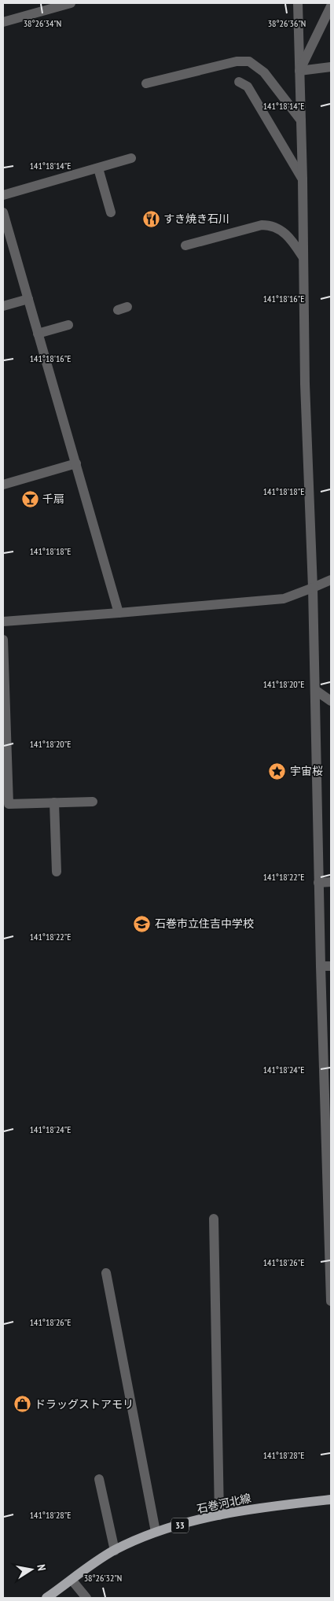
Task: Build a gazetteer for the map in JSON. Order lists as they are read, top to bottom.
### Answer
{
  "streets": {
    "main road": ["石巻河北線", "33"]
  },
  "places": {
    "restaurant": ["すき焼き石川"],
    "bar": ["千扇"],
    "place": ["宇宙桜"],
    "school or university": ["石巻市立住吉中学校"],
    "shop": ["ドラッグストアモリ"]
  },
  "north": "right",
  "coordinates": [
    "38°26'34\"N",
    "38°26'36\"N",
    "141°18'14\"E",
    "141°18'16\"E",
    "141°18'18\"E",
    "141°18'20\"E",
    "141°18'22\"E",
    "141°18'24\"E",
    "141°18'26\"E",
    "141°18'28\"E",
    "38°26'32\"N"
  ]
}
